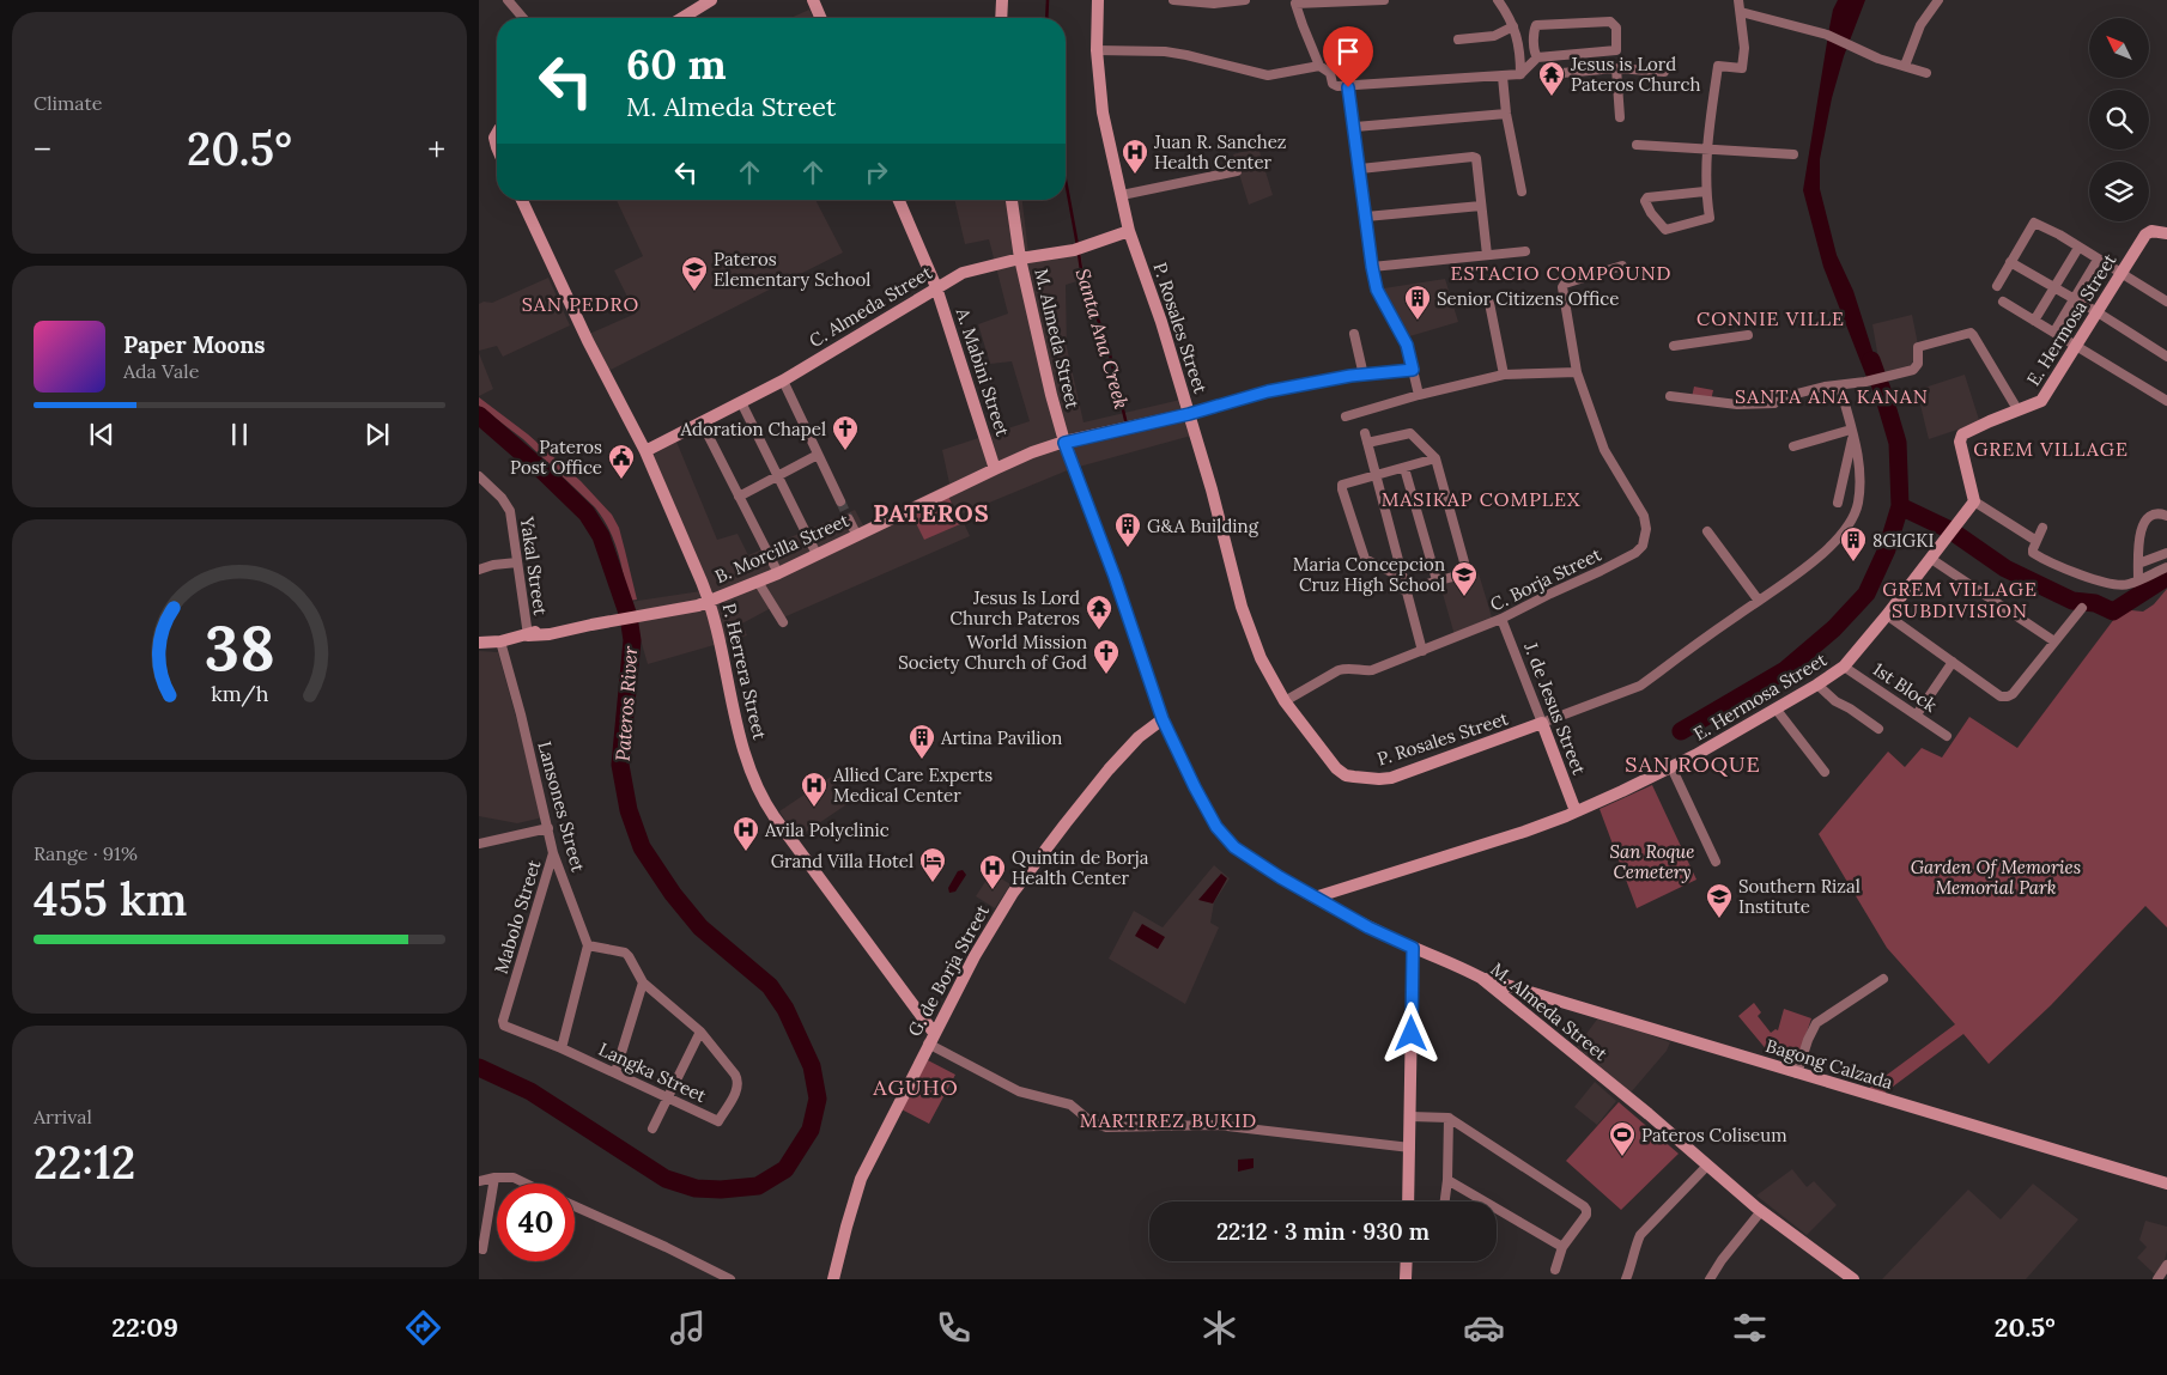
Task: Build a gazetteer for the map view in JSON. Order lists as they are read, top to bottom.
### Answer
{
  "streets": {
    "street": [
      "C. Almeda Street",
      "E. Hermosa Street",
      "P. Rosales Street",
      "M. Almeda Street",
      "A. Mabini Street",
      "B. Morcilla Street",
      "Yakal Street",
      "C. Borja Street",
      "P. Herrera Street",
      "1st Block",
      "J. de Jesus Street",
      "Lansones Street",
      "Mabolo Street",
      "G. de Borja Street",
      "Bagong Calzada",
      "Langka Street"
    ]
  },
  "crossings": [
    ["C. Almeda Street", "P. Rosales Street"],
    ["C. Almeda Street", "M. Almeda Street"],
    ["C. Almeda Street", "A. Mabini Street"],
    ["C. Almeda Street", "P. Herrera Street"],
    ["E. Hermosa Street", "M. Almeda Street"],
    ["E. Hermosa Street", "1st Block"],
    ["E. Hermosa Street", "J. de Jesus Street"],
    ["P. Rosales Street", "B. Morcilla Street"],
    ["P. Rosales Street", "C. Borja Street"],
    ["P. Rosales Street", "J. de Jesus Street"],
    ["M. Almeda Street", "B. Morcilla Street"],
    ["M. Almeda Street", "G. de Borja Street"],
    ["M. Almeda Street", "Bagong Calzada"],
    ["A. Mabini Street", "B. Morcilla Street"],
    ["B. Morcilla Street", "Yakal Street"],
    ["B. Morcilla Street", "P. Herrera Street"],
    ["B. Morcilla Street", "Lansones Street"],
    ["C. Borja Street", "J. de Jesus Street"],
    ["P. Herrera Street", "G. de Borja Street"],
    ["Lansones Street", "Mabolo Street"],
    ["Lansones Street", "Langka Street"],
    ["Mabolo Street", "Langka Street"]
  ],
  "districts": [
    "ESTACIO COMPOUND",
    "SAN PEDRO",
    "CONNIE VILLE",
    "SANTA ANA KANAN",
    "GREM VILLAGE",
    "MASIKAP COMPLEX",
    "PATEROS",
    "GREM VILLAGE SUBDIVISION",
    "SAN ROQUE",
    "AGUHO",
    "MARTIREZ BUKID"
  ],
  "water": ["Santa Ana Creek", "Pateros River"],
  "parks": ["San Roque Cemetery", "Garden Of Memories Memorial Park"],
  "places": {
    "temple": ["Jesus is Lord Pateros Church", "Jesus Is Lord Church Pateros"],
    "hospital": [
      "Juan R. Sanchez Health Center",
      "Allied Care Experts Medical Center",
      "Avila Polyclinic",
      "Quintin de Borja Health Center"
    ],
    "school or university": ["Pateros Elementary School", "Maria Concepcion Cruz High School", "Southern Rizal Institute"],
    "building": [
      "Senior Citizens Office",
      "G&A Building",
      "8GIGKI",
      "Artina Pavilion"
    ],
    "church": ["Adoration Chapel", "World Mission Society Church of God"],
    "public building": ["Pateros Post Office"],
    "hotel": ["Grand Villa Hotel"],
    "sports": ["Pateros Coliseum"]
  },
  "north": "top left",
  "page": {
    "tile": [
      "Climate",
      ["Range · 91%", "455 km"],
      ["Arrival", "22:12"]
    ],
    "turn": ["60 m", "M. Almeda Street"],
    "heat": ["−", "20.5°", "+"],
    "song": ["Paper Moons", "Ada Vale"],
    "limit": "40",
    "trip": "22:12 · 3 min · 930 m",
    "tabs": ["22:09", "20.5°"],
    "gauge": ["38", "km/h"]
  }
}
